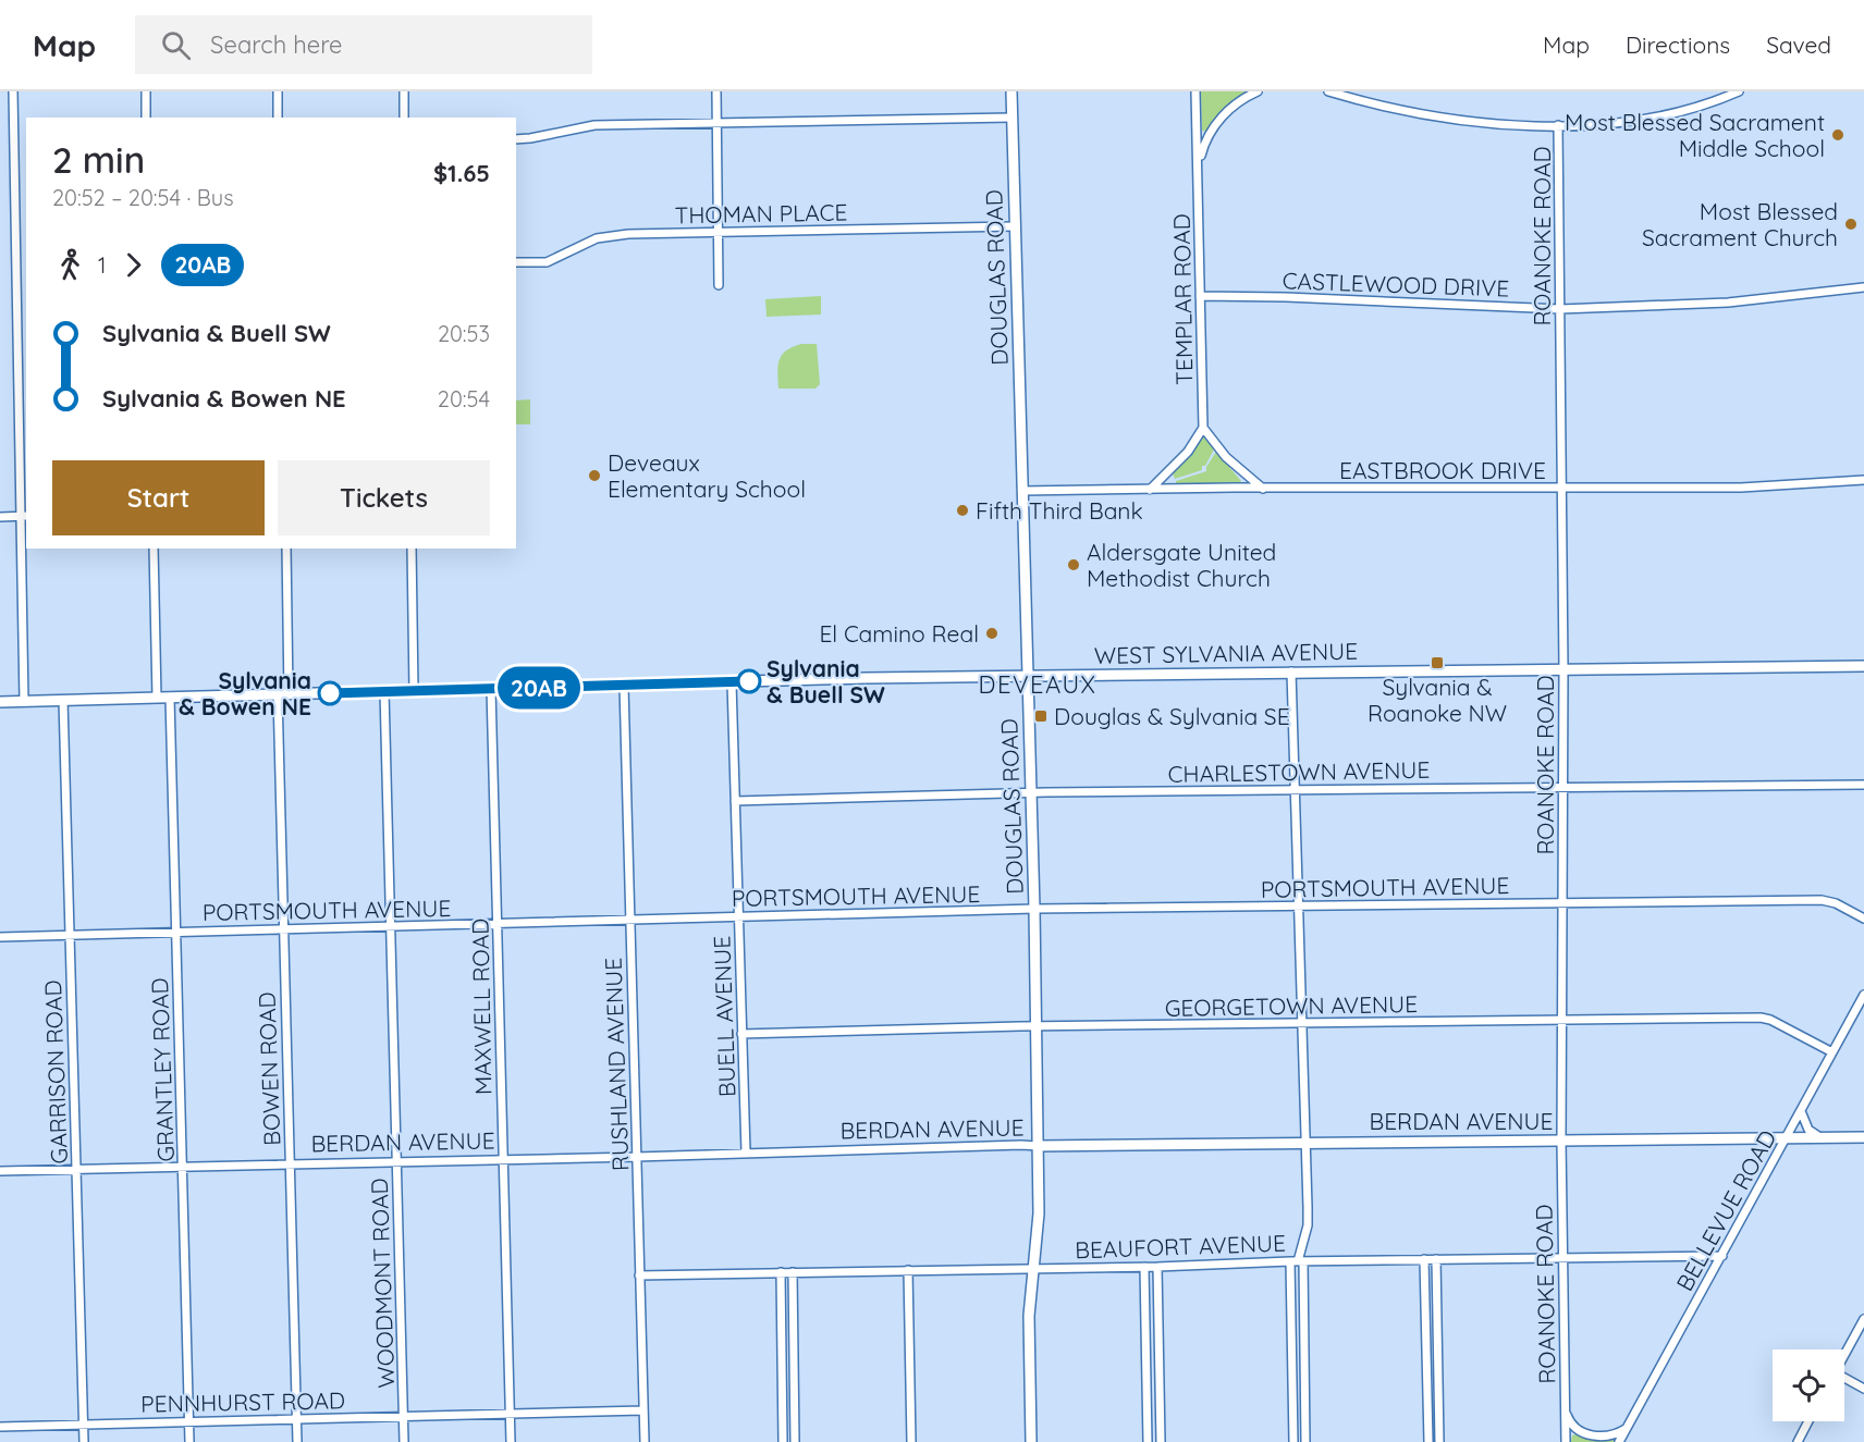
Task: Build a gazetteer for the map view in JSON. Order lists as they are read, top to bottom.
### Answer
{
  "streets": {
    "street": [
      "THOMAN PLACE",
      "ROANOKE ROAD",
      "DOUGLAS ROAD",
      "CASTLEWOOD DRIVE",
      "TEMPLAR ROAD",
      "EASTBROOK DRIVE",
      "WEST SYLVANIA AVENUE",
      "CHARLESTOWN AVENUE",
      "PORTSMOUTH AVENUE",
      "GEORGETOWN AVENUE",
      "MAXWELL ROAD",
      "BUELL AVENUE",
      "RUSHLAND AVENUE",
      "BOWEN ROAD",
      "GRANTLEY ROAD",
      "GARRISON ROAD",
      "BERDAN AVENUE",
      "BELLEVUE ROAD",
      "BEAUFORT AVENUE",
      "WOODMONT ROAD",
      "PENNHURST ROAD"
    ]
  },
  "crossings": [
    ["THOMAN PLACE", "DOUGLAS ROAD"],
    ["ROANOKE ROAD", "CASTLEWOOD DRIVE"],
    ["ROANOKE ROAD", "EASTBROOK DRIVE"],
    ["ROANOKE ROAD", "WEST SYLVANIA AVENUE"],
    ["ROANOKE ROAD", "CHARLESTOWN AVENUE"],
    ["ROANOKE ROAD", "PORTSMOUTH AVENUE"],
    ["ROANOKE ROAD", "GEORGETOWN AVENUE"],
    ["ROANOKE ROAD", "BERDAN AVENUE"],
    ["ROANOKE ROAD", "BELLEVUE ROAD"],
    ["ROANOKE ROAD", "BEAUFORT AVENUE"],
    ["DOUGLAS ROAD", "EASTBROOK DRIVE"],
    ["DOUGLAS ROAD", "WEST SYLVANIA AVENUE"],
    ["DOUGLAS ROAD", "CHARLESTOWN AVENUE"],
    ["DOUGLAS ROAD", "PORTSMOUTH AVENUE"],
    ["DOUGLAS ROAD", "GEORGETOWN AVENUE"],
    ["DOUGLAS ROAD", "BERDAN AVENUE"],
    ["DOUGLAS ROAD", "BEAUFORT AVENUE"],
    ["CASTLEWOOD DRIVE", "TEMPLAR ROAD"],
    ["WEST SYLVANIA AVENUE", "MAXWELL ROAD"],
    ["WEST SYLVANIA AVENUE", "BUELL AVENUE"],
    ["WEST SYLVANIA AVENUE", "RUSHLAND AVENUE"],
    ["WEST SYLVANIA AVENUE", "BOWEN ROAD"],
    ["WEST SYLVANIA AVENUE", "GRANTLEY ROAD"],
    ["WEST SYLVANIA AVENUE", "GARRISON ROAD"],
    ["WEST SYLVANIA AVENUE", "WOODMONT ROAD"],
    ["CHARLESTOWN AVENUE", "BUELL AVENUE"],
    ["PORTSMOUTH AVENUE", "MAXWELL ROAD"],
    ["PORTSMOUTH AVENUE", "BUELL AVENUE"],
    ["PORTSMOUTH AVENUE", "RUSHLAND AVENUE"],
    ["PORTSMOUTH AVENUE", "BOWEN ROAD"],
    ["PORTSMOUTH AVENUE", "GRANTLEY ROAD"],
    ["PORTSMOUTH AVENUE", "GARRISON ROAD"],
    ["PORTSMOUTH AVENUE", "WOODMONT ROAD"],
    ["GEORGETOWN AVENUE", "BUELL AVENUE"],
    ["GEORGETOWN AVENUE", "BELLEVUE ROAD"],
    ["MAXWELL ROAD", "BERDAN AVENUE"],
    ["MAXWELL ROAD", "PENNHURST ROAD"],
    ["BUELL AVENUE", "BERDAN AVENUE"],
    ["RUSHLAND AVENUE", "BERDAN AVENUE"],
    ["RUSHLAND AVENUE", "BEAUFORT AVENUE"],
    ["RUSHLAND AVENUE", "PENNHURST ROAD"],
    ["BOWEN ROAD", "BERDAN AVENUE"],
    ["BOWEN ROAD", "PENNHURST ROAD"],
    ["GRANTLEY ROAD", "BERDAN AVENUE"],
    ["GRANTLEY ROAD", "PENNHURST ROAD"],
    ["GARRISON ROAD", "BERDAN AVENUE"],
    ["GARRISON ROAD", "PENNHURST ROAD"],
    ["BERDAN AVENUE", "BELLEVUE ROAD"],
    ["BERDAN AVENUE", "WOODMONT ROAD"],
    ["BELLEVUE ROAD", "BEAUFORT AVENUE"],
    ["WOODMONT ROAD", "PENNHURST ROAD"]
  ],
  "districts": ["DEVEAUX"],
  "places": {
    "other": [
      "Most Blessed Sacrament Middle School",
      "Most Blessed Sacrament Church",
      "Deveaux Elementary School",
      "Fifth Third Bank",
      "Aldersgate United Methodist Church",
      "El Camino Real",
      "Sylvania & Buell SW",
      "Sylvania & Bowen NE"
    ],
    "transit": ["Sylvania & Roanoke NW", "Douglas & Sylvania SE"]
  },
  "lines": ["bus line 20AB"],
  "page": {
    "header": "Map",
    "search": "Search here",
    "nav": ["Map", "Directions", "Saved"],
    "on_map": "20AB",
    "heading": ["2 min", "20:52 – 20:54 · Bus", "$1.65"],
    "legs": ["1", "20AB"],
    "list": [
      {
        "name": "Sylvania & Buell SW",
        "value": "20:53"
      },
      {
        "name": "Sylvania & Bowen NE",
        "value": "20:54"
      }
    ],
    "buttons": ["Start", "Tickets"]
  }
}
